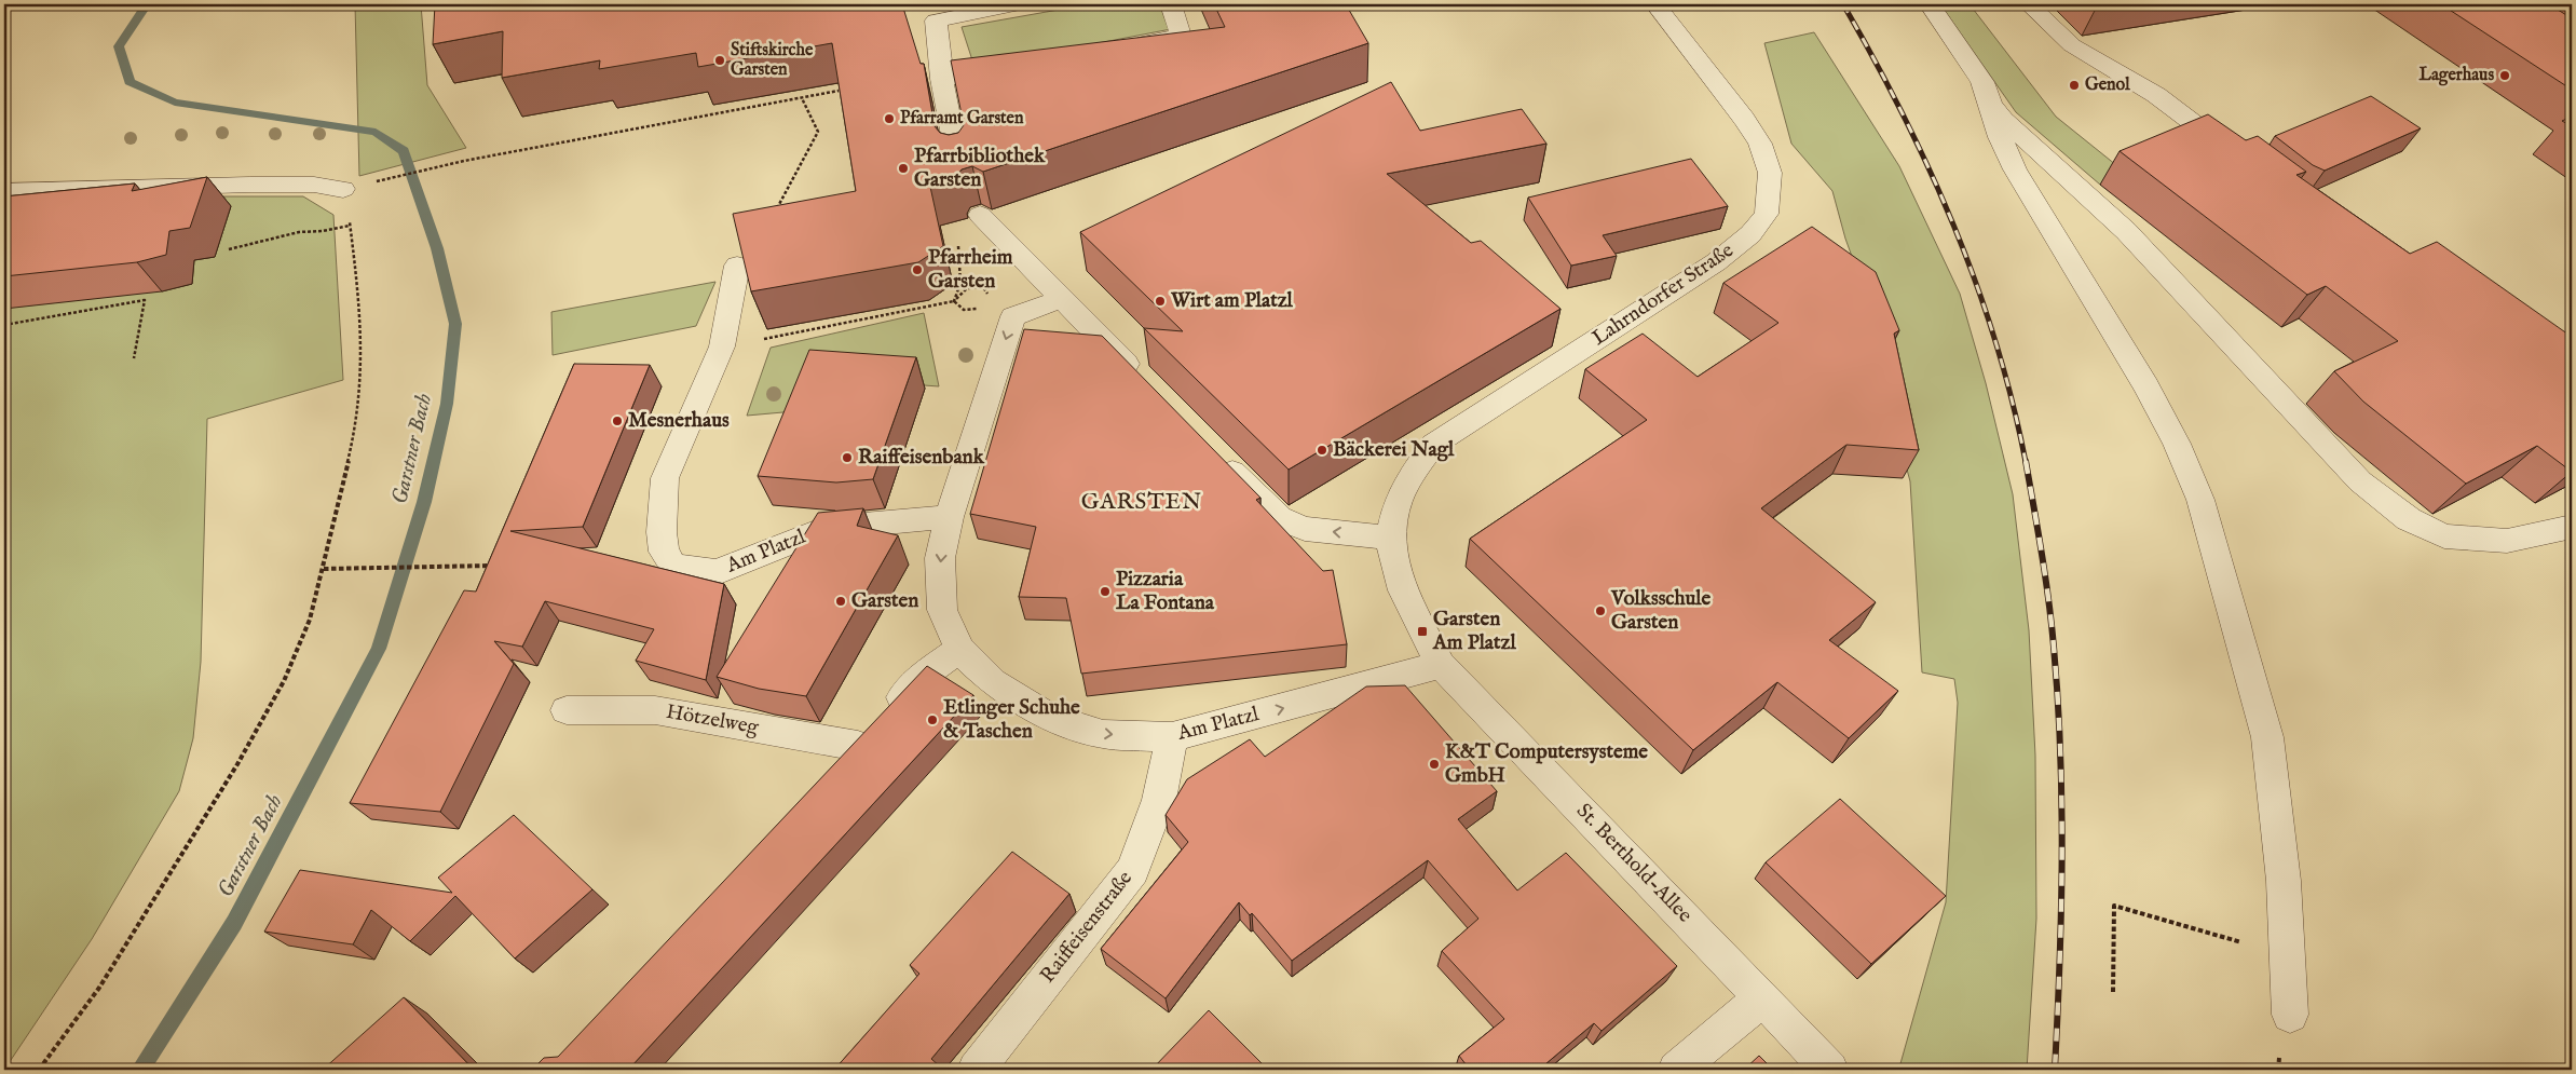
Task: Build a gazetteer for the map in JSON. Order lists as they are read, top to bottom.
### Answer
{
  "streets": {
    "street": [
      "Lahrndorfer Straße",
      "Am Platzl",
      "Hötzelweg",
      "St. Berthold-Allee",
      "Raiffeisenstraße"
    ]
  },
  "crossings": [
    ["Lahrndorfer Straße", "St. Berthold-Allee"],
    ["Am Platzl", "St. Berthold-Allee"],
    ["Am Platzl", "Raiffeisenstraße"]
  ],
  "districts": ["GARSTEN"],
  "water": ["Garstner Bach"],
  "places": {
    "other": [
      "Stiftskirche Garsten",
      "Lagerhaus",
      "Genol",
      "Pfarramt Garsten",
      "Pfarrbibliothek Garsten",
      "Pfarrheim Garsten",
      "Wirt am Platzl",
      "Mesnerhaus",
      "Bäckerei Nagl",
      "Raiffeisenbank",
      "Pizzaria La Fontana",
      "Garsten",
      "Volksschule Garsten",
      "Etlinger Schuhe & Taschen",
      "K&T Computersysteme GmbH"
    ],
    "transit": ["Garsten Am Platzl"]
  }
}
